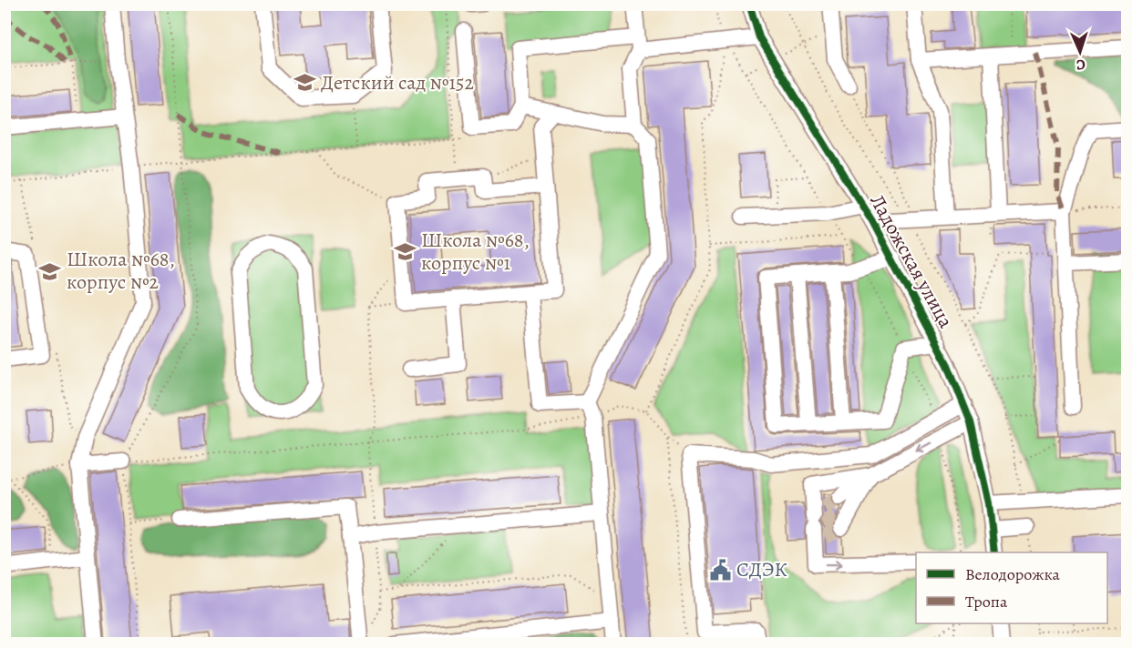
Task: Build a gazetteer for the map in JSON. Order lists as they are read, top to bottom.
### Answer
{
  "streets": {
    "street": ["Ладожская улица"]
  },
  "places": {
    "school or university": ["Детский сад №152", "Школа №68, корпус №1", "Школа №68, корпус №2"],
    "public building": ["СДЭК"]
  },
  "legend": ["Велодорожка", "Тропа"],
  "north": "bottom"
}
